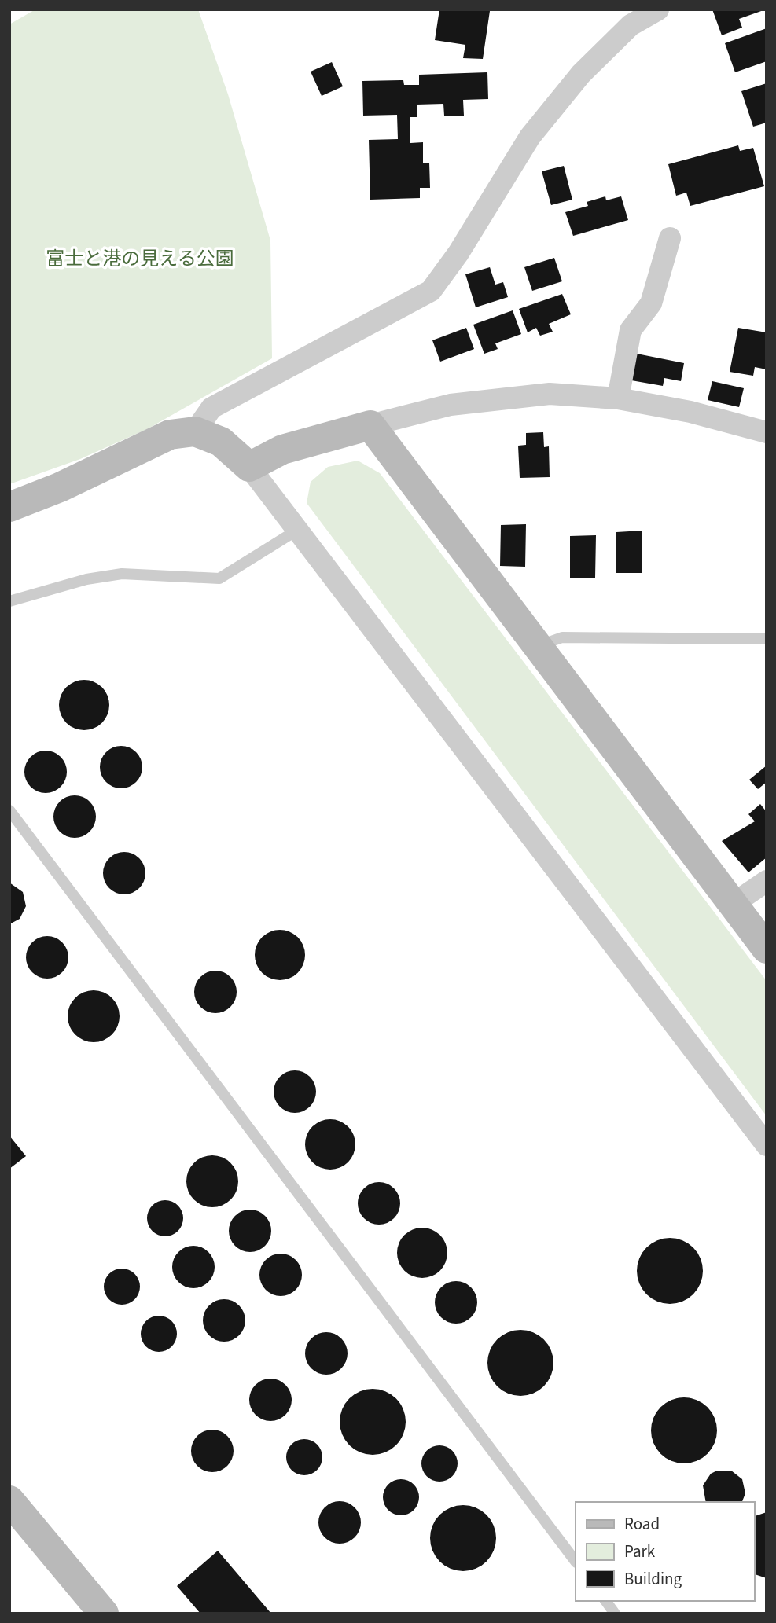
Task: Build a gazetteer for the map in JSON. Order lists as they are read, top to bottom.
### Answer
{
  "parks": ["富士と港の見える公園"],
  "legend": ["Road", "Park", "Building"]
}
